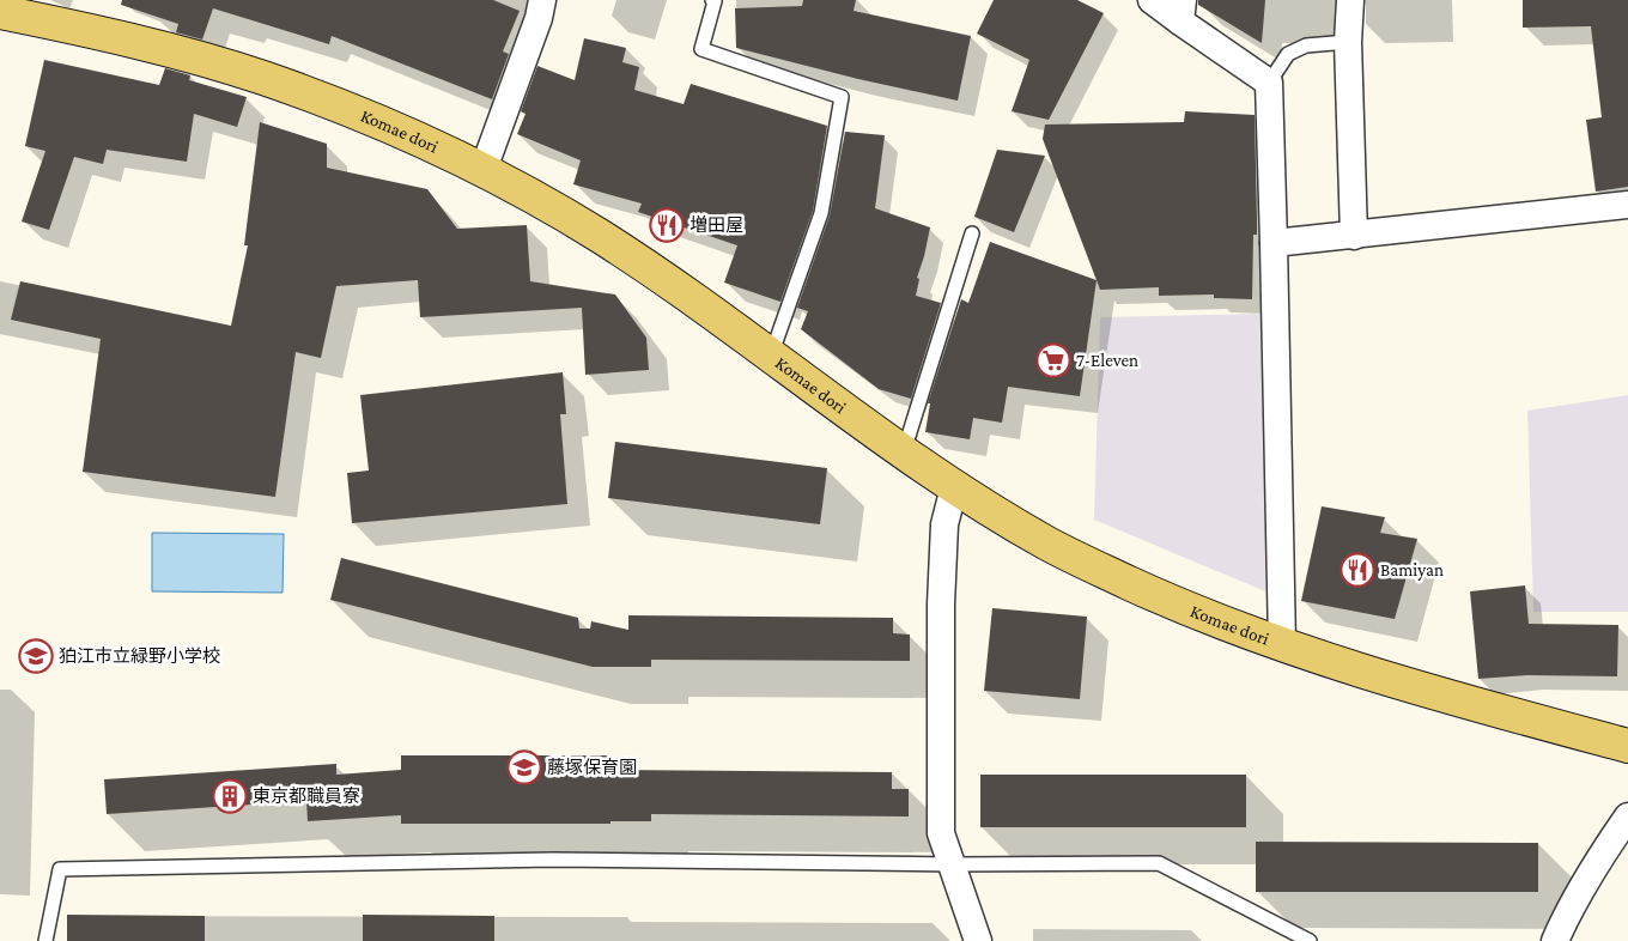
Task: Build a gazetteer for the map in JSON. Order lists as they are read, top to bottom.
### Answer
{
  "streets": {
    "main road": ["Komae dori"]
  },
  "places": {
    "restaurant": ["増田屋", "Bamiyan"],
    "supermarket": ["7-Eleven"],
    "school or university": ["狛江市立緑野小学校", "藤塚保育園"],
    "building": ["東京都職員寮"]
  }
}
